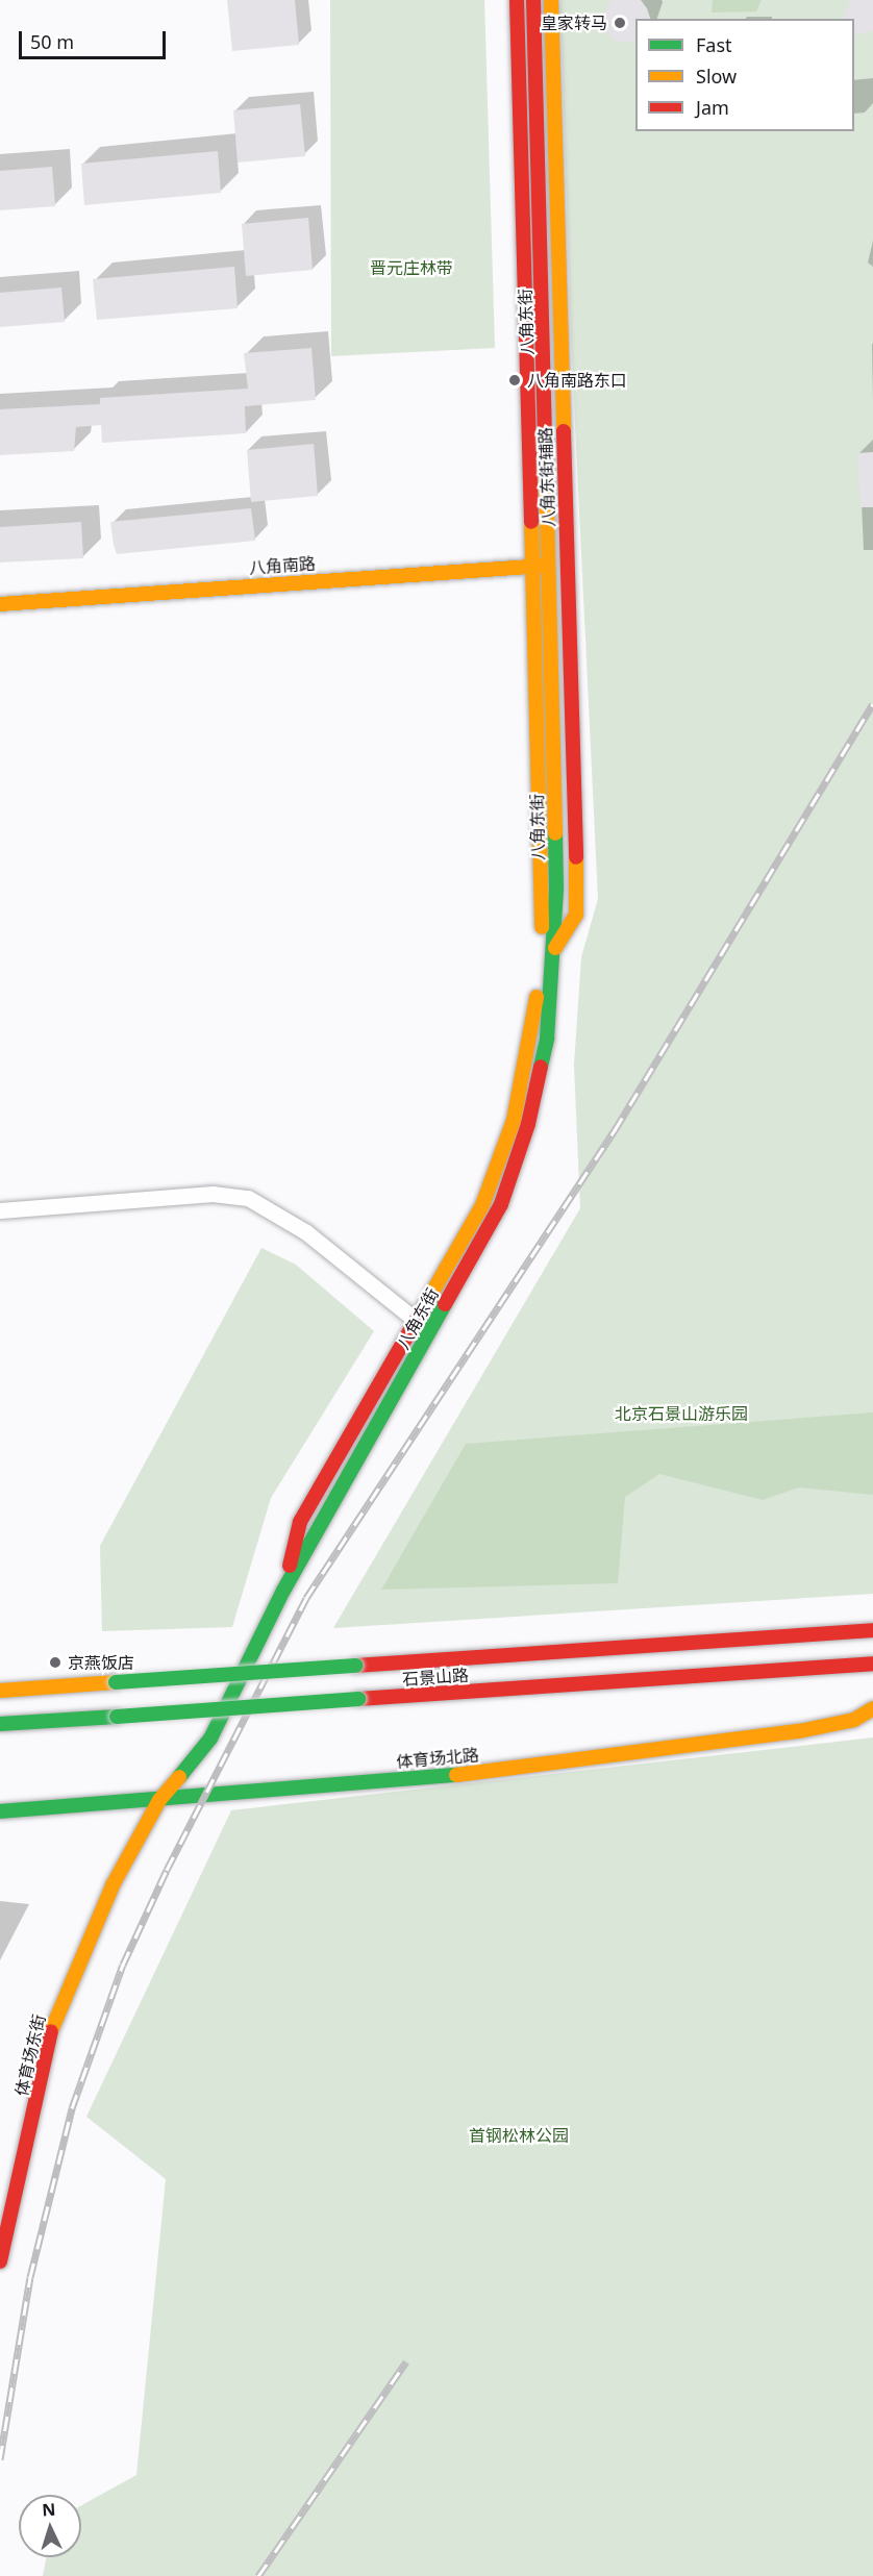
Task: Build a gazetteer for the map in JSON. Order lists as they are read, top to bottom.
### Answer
{
  "streets": {
    "main road": [
      "八角东街",
      "八角东街辅路",
      "八角南路",
      "石景山路",
      "体育场北路",
      "体育场东街"
    ]
  },
  "crossings": [
    ["八角东街", "八角东街辅路"],
    ["八角东街", "八角南路"],
    ["八角东街", "体育场北路"],
    ["八角东街", "体育场东街"],
    ["八角东街辅路", "八角南路"],
    ["体育场北路", "体育场东街"]
  ],
  "parks": ["晋元庄林带", "北京石景山游乐园", "首钢松林公园"],
  "places": ["皇家转马", "八角南路东口", "京燕饭店"],
  "legend": ["Fast", "Slow", "Jam"],
  "scale_bar": "50 m",
  "north": "top"
}
